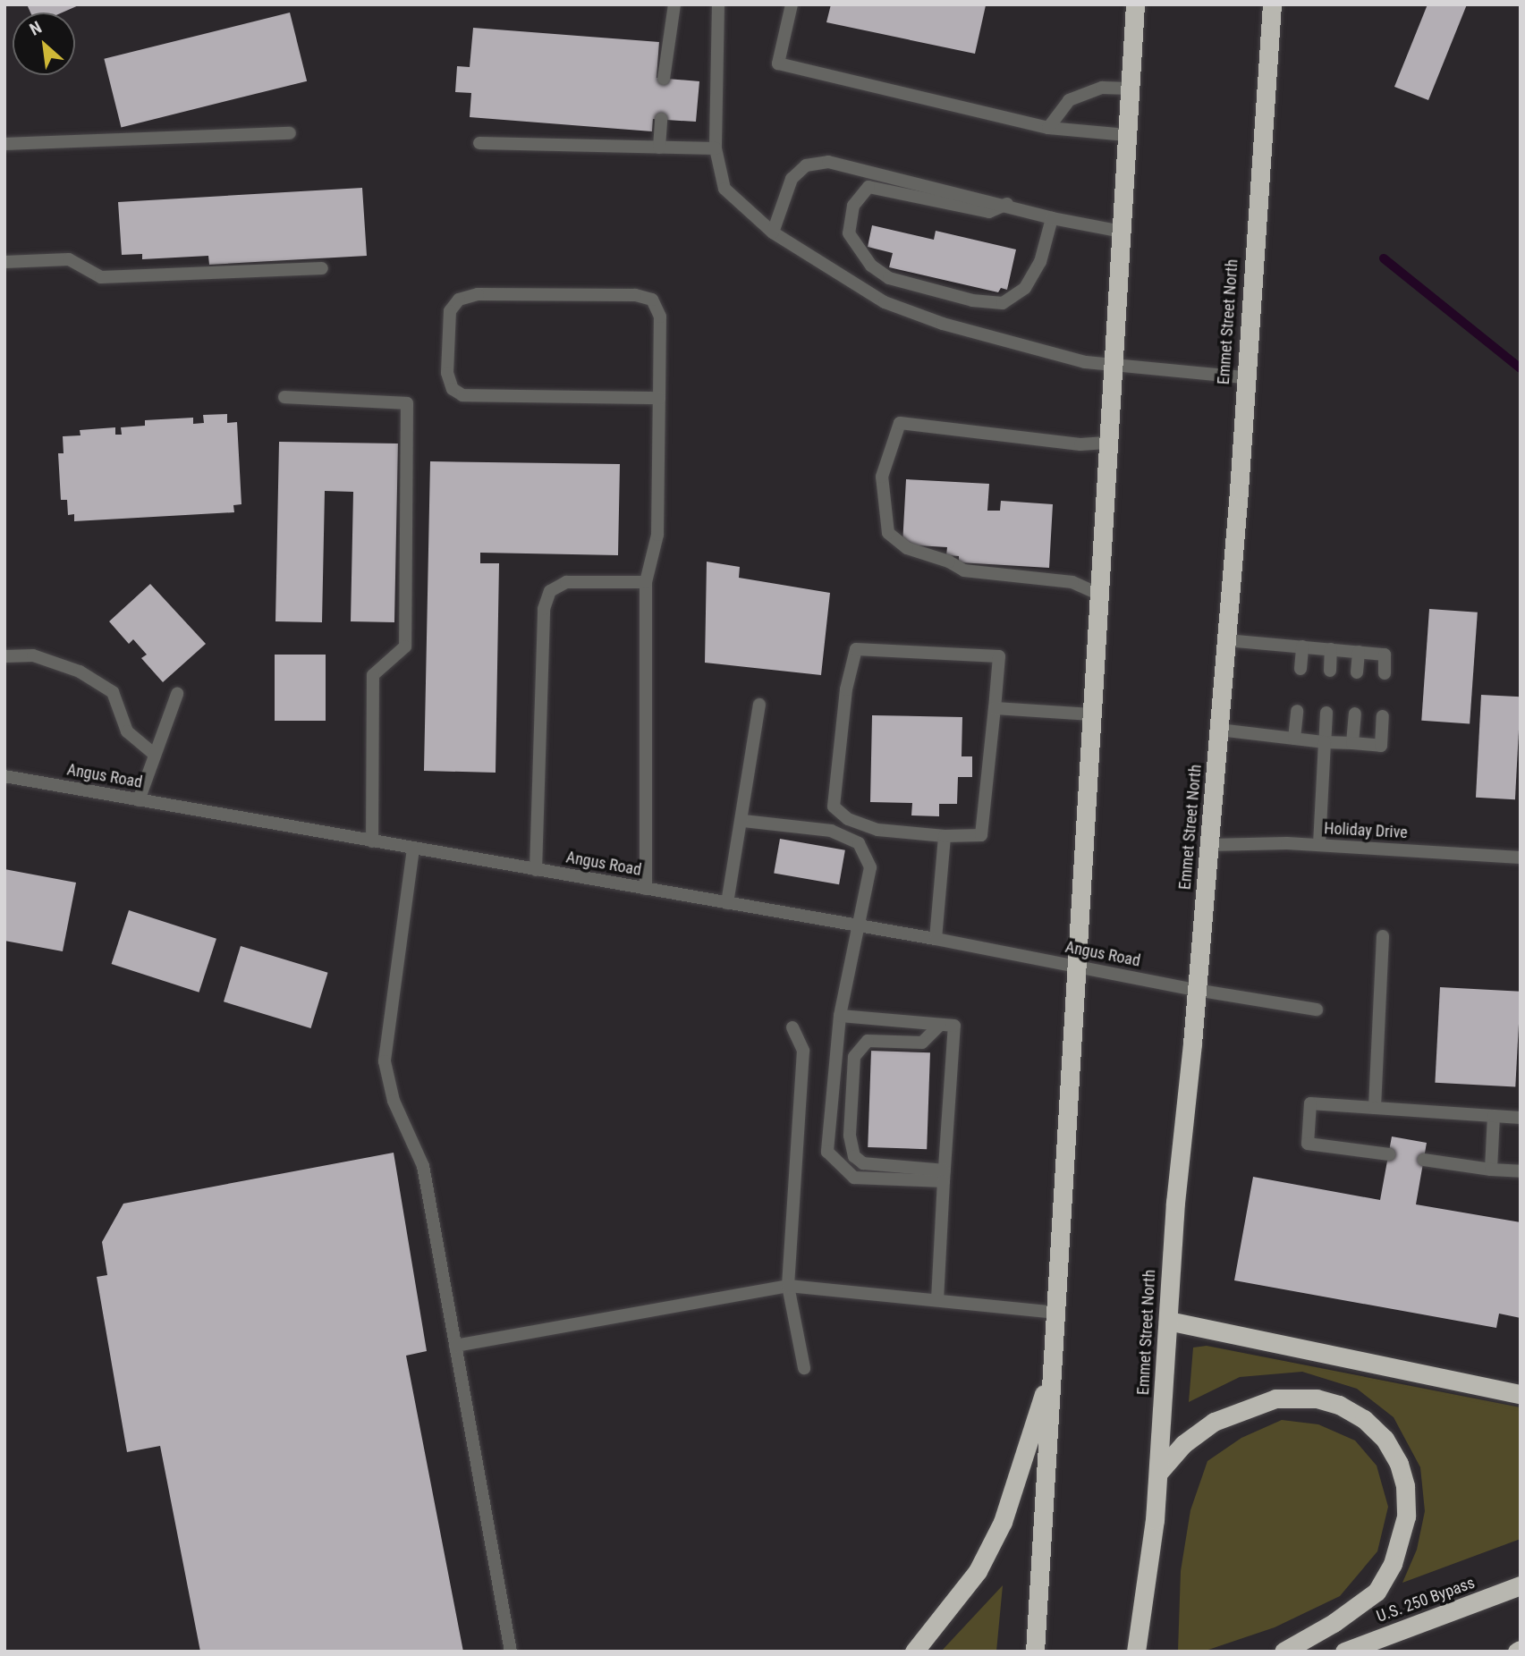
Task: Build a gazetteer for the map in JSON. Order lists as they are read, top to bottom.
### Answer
{
  "streets": {
    "highway": ["Emmet Street North", "U.S. 250 Bypass"],
    "street": ["Angus Road", "Holiday Drive"]
  },
  "crossings": [
    ["Emmet Street North", "Angus Road"],
    ["Emmet Street North", "Holiday Drive"]
  ],
  "north": "top left"
}
